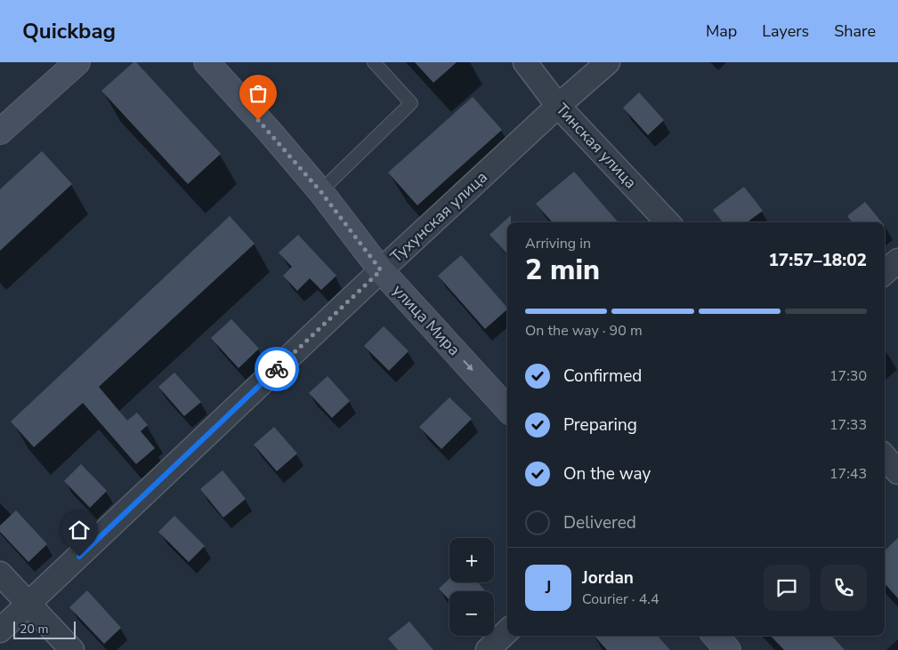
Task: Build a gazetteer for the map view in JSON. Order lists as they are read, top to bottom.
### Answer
{
  "streets": {
    "main road": ["улица Мира"],
    "street": ["Тинская улица", "Тухунская улица"]
  },
  "crossings": [
    ["Тинская улица", "Тухунская улица"],
    ["Тухунская улица", "улица Мира"]
  ],
  "one_way": ["улица Мира"],
  "scale_bar": "20 m",
  "page": {
    "header": "Quickbag",
    "nav": ["Map", "Layers", "Share"],
    "heading": ["2 min", "Arriving in", "17:57–18:02"],
    "panel": ["Jordan", "Courier · 4.4"],
    "bar": "On the way · 90 m",
    "list": [
      ["Confirmed", "17:30"],
      ["Preparing", "17:33"],
      ["On the way", "17:43"],
      "Delivered"
    ],
    "map_buttons": ["+", "−"],
    "round": "J",
    "scale": "20 m"
  }
}
